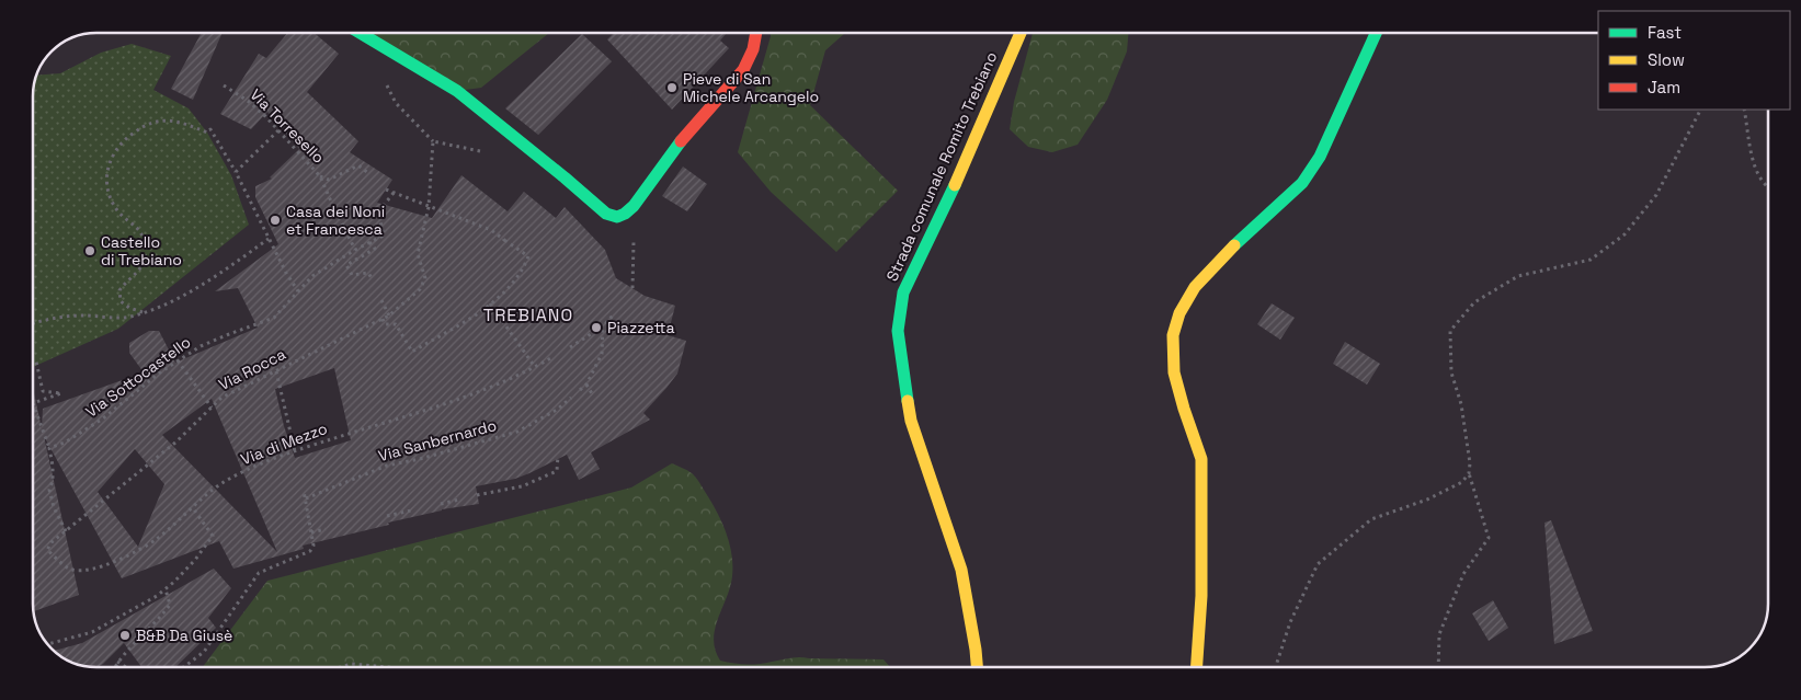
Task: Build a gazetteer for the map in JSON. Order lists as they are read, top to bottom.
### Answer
{
  "streets": {
    "street": ["Strada comunale Romito Trebiano"],
    "path": [
      "Via Torresello",
      "Via Rocca",
      "Via Sottocastello",
      "Via Sanbernardo",
      "Via di Mezzo"
    ]
  },
  "crossings": [
    ["Via Torresello", "Via Sottocastello"],
    ["Via Rocca", "Via di Mezzo"]
  ],
  "districts": ["TREBIANO"],
  "places": [
    "Pieve di San Michele Arcangelo",
    "Casa dei Noni et Francesca",
    "Castello di Trebiano",
    "Piazzetta",
    "B&B Da Giusè"
  ],
  "legend": ["Fast", "Slow", "Jam"]
}
